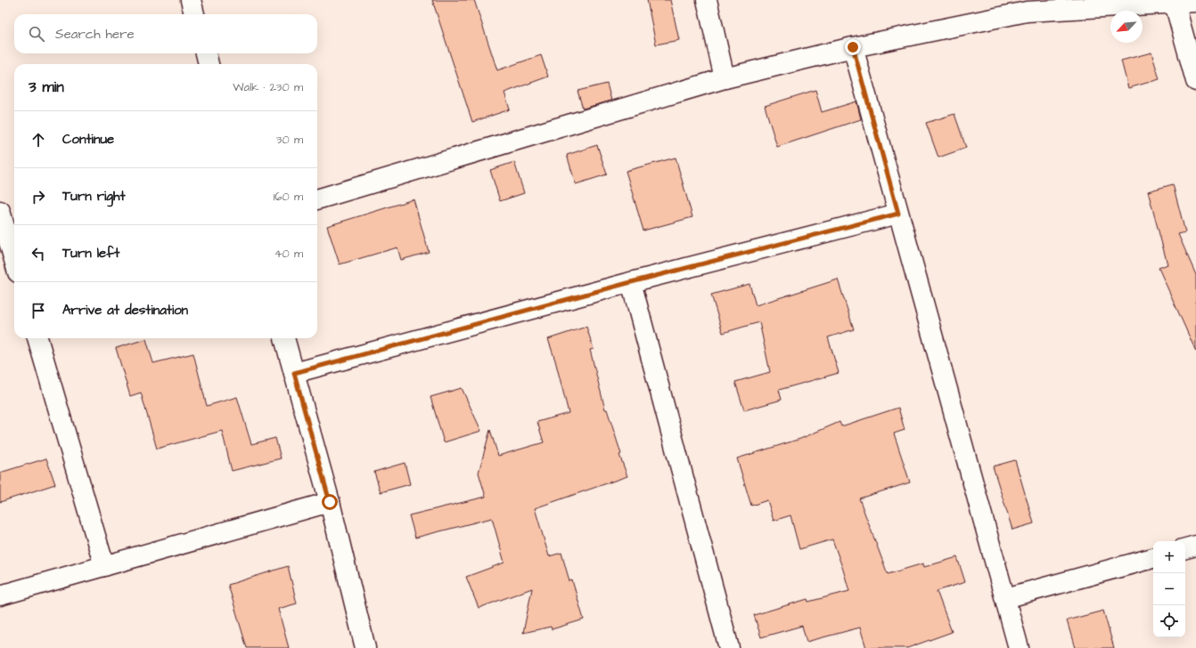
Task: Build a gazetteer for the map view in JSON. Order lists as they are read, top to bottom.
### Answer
{
  "north": "bottom left",
  "page": {
    "search": "Search here",
    "heading": ["3 min", "Walk · 230 m"],
    "list": [
      ["Continue", "30 m"],
      ["Turn right", "160 m"],
      ["Turn left", "40 m"],
      "Arrive at destination"
    ],
    "map_buttons": ["+", "−"]
  }
}
